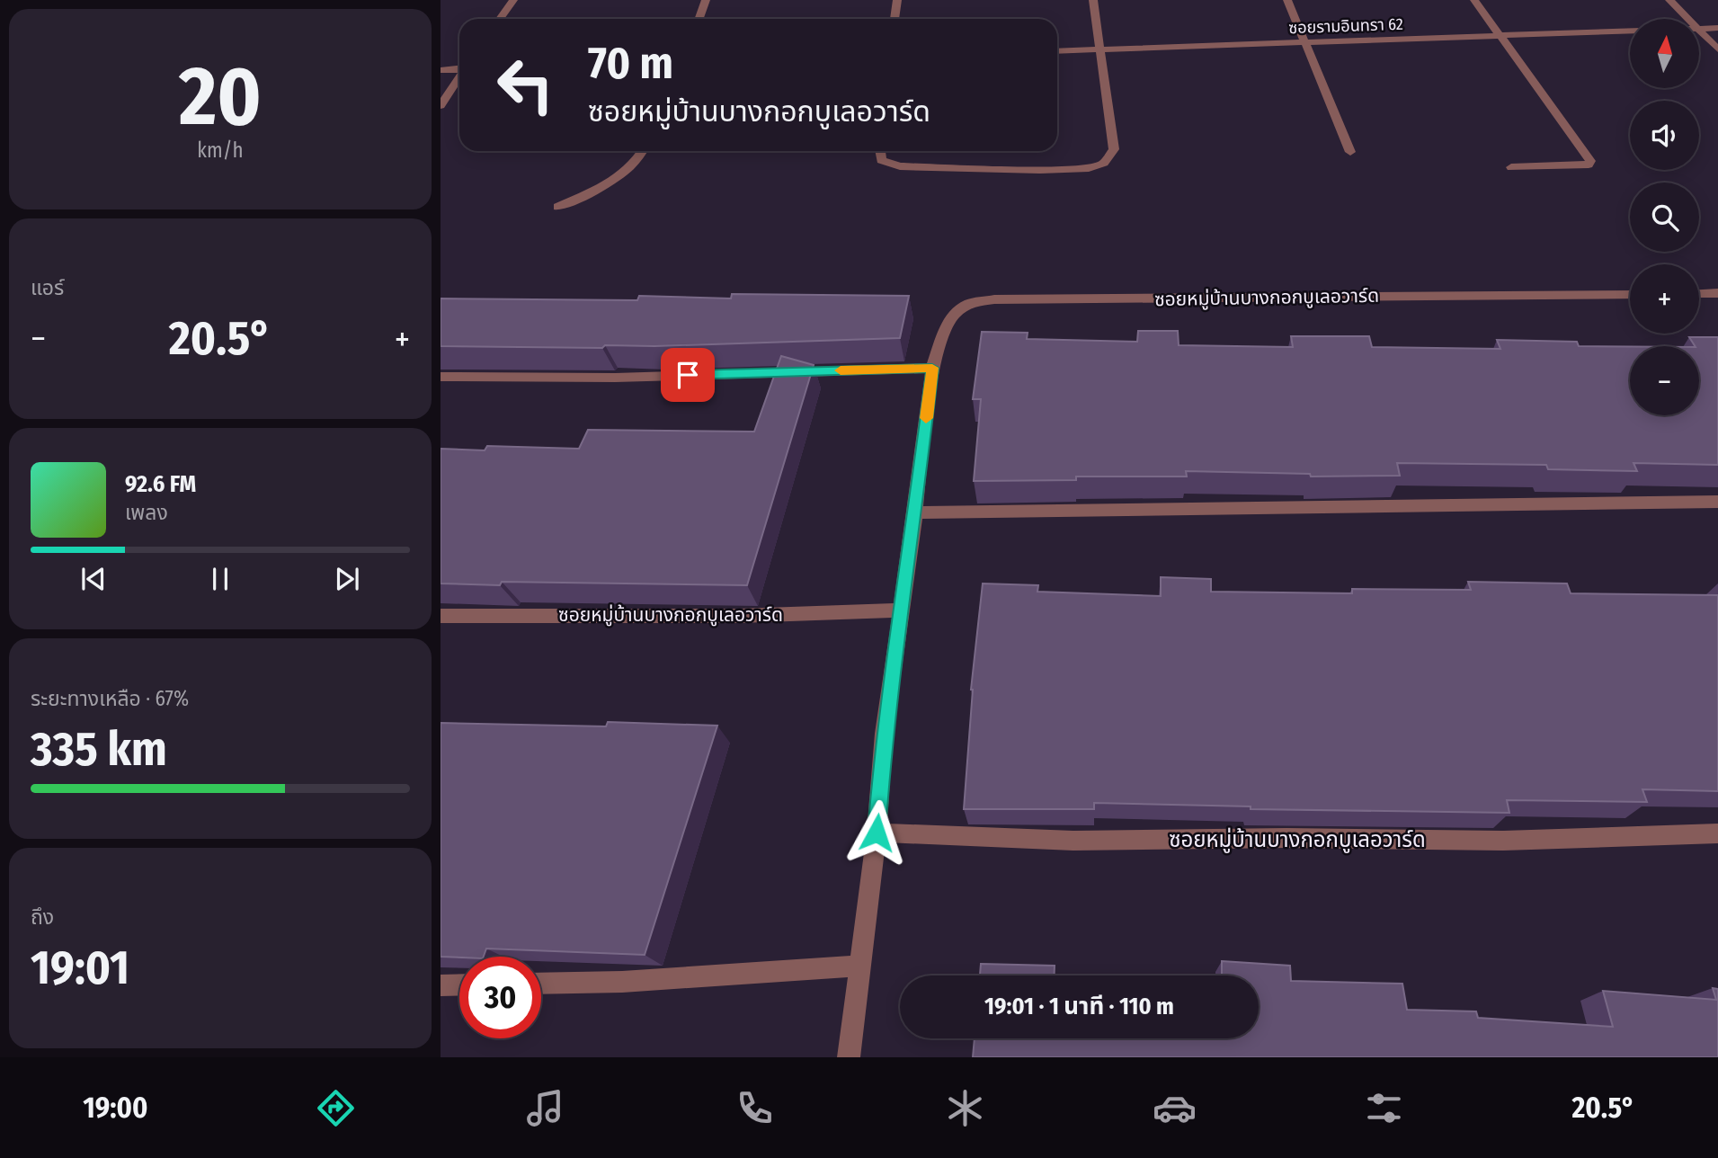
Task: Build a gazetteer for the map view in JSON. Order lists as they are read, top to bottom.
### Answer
{
  "streets": {
    "street": ["ซอยรามอินทรา 62", "ซอยหมู่บ้านบางกอกบูเลอวาร์ด"]
  },
  "north": "top",
  "page": {
    "tile": [
      ["20", "km/h"],
      "แอร์",
      ["ระยะทางเหลือ · 67%", "335 km"],
      ["ถึง", "19:01"]
    ],
    "map_buttons": ["+", "−"],
    "turn": ["70 m", "ซอยหมู่บ้านบางกอกบูเลอวาร์ด"],
    "heat": ["−", "20.5°", "+"],
    "song": ["92.6 FM", "เพลง"],
    "limit": "30",
    "trip": "19:01 · 1 นาที · 110 m",
    "tabs": ["19:00", "20.5°"]
  }
}
